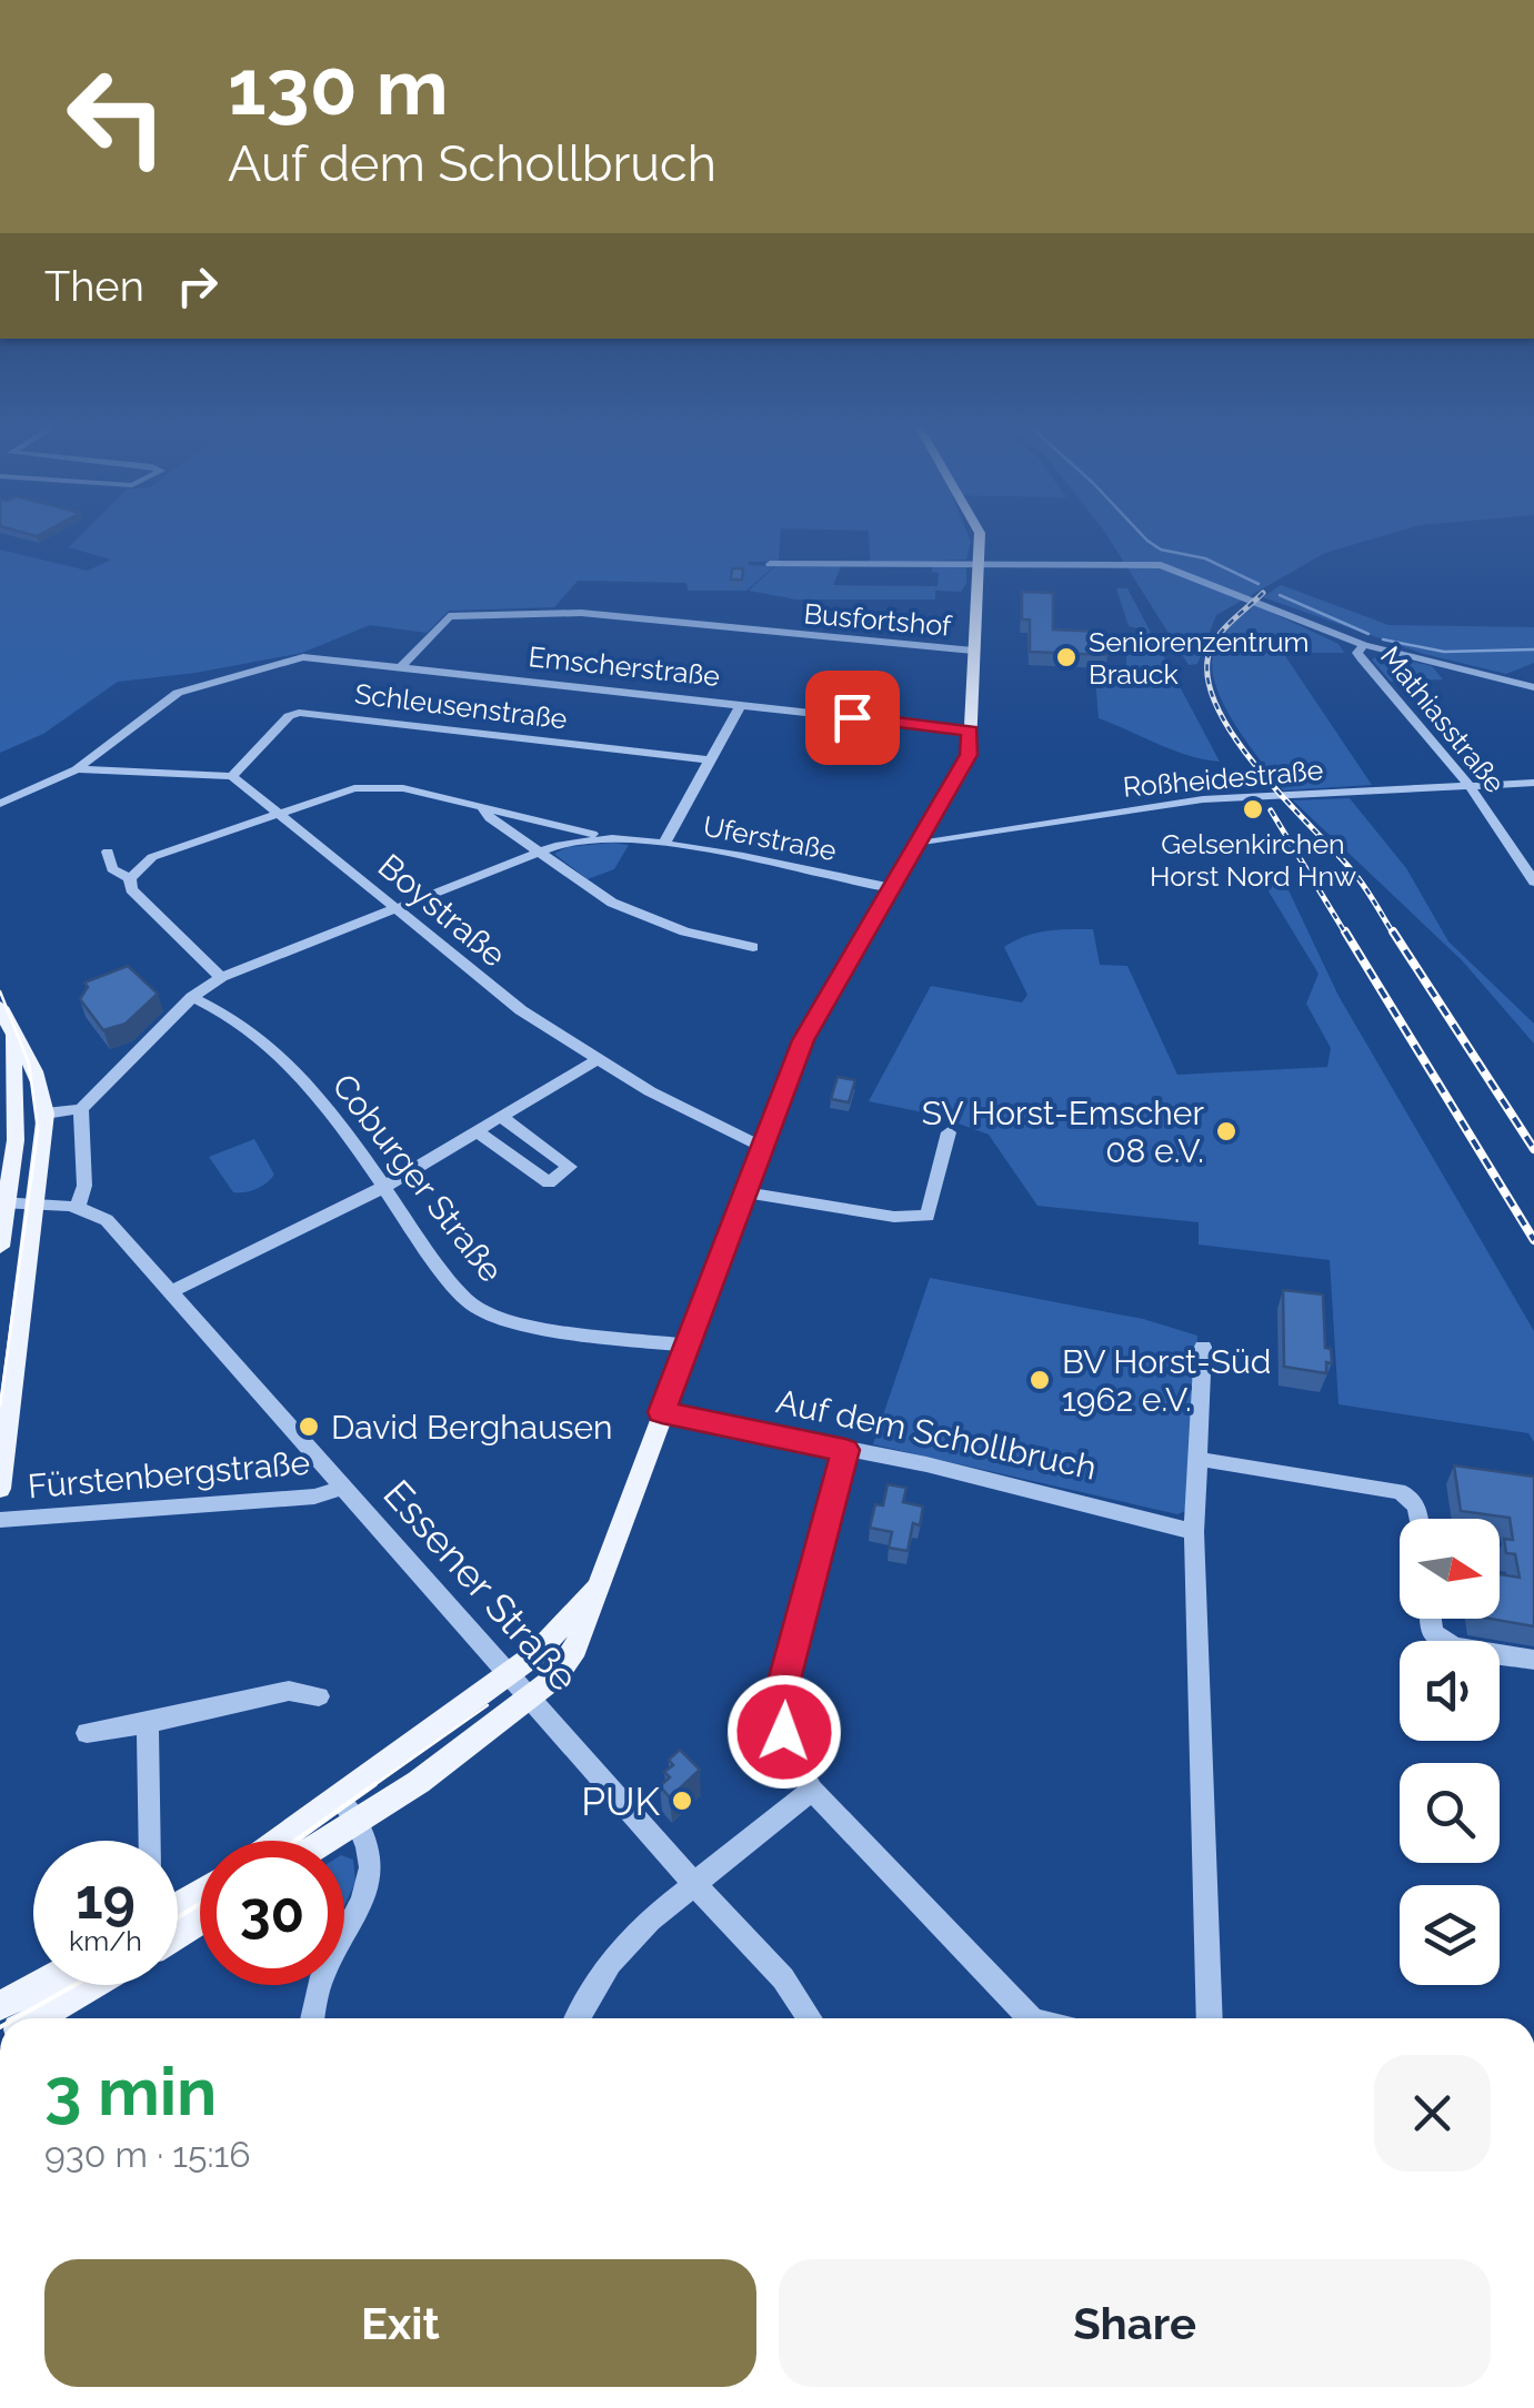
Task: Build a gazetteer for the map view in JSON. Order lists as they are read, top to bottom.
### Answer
{
  "streets": {
    "street": [
      "Busfortshof",
      "Emscherstraße",
      "Schleusenstraße",
      "Mathiasstraße",
      "Roßheidestraße",
      "Uferstraße",
      "Boystraße",
      "Coburger Straße",
      "Auf dem Schollbruch",
      "Fürstenbergstraße",
      "Essener Straße"
    ]
  },
  "crossings": [
    ["Busfortshof", "Emscherstraße"],
    ["Emscherstraße", "Uferstraße"],
    ["Schleusenstraße", "Uferstraße"],
    ["Schleusenstraße", "Boystraße"],
    ["Mathiasstraße", "Roßheidestraße"],
    ["Fürstenbergstraße", "Essener Straße"]
  ],
  "places": [
    "Seniorenzentrum Brauck",
    "Gelsenkirchen Horst Nord Hnw",
    "SV Horst-Emscher 08 e.V.",
    "BV Horst-Süd 1962 e.V.",
    "David Berghausen",
    "PUK"
  ],
  "north": "right",
  "page": {
    "turn": ["130 m", "Auf dem Schollbruch"],
    "then": "Then",
    "speed": "19 km/h",
    "limit": "30",
    "heading": ["3 min", "930 m · 15:16"],
    "buttons": ["Exit", "Share"]
  }
}
